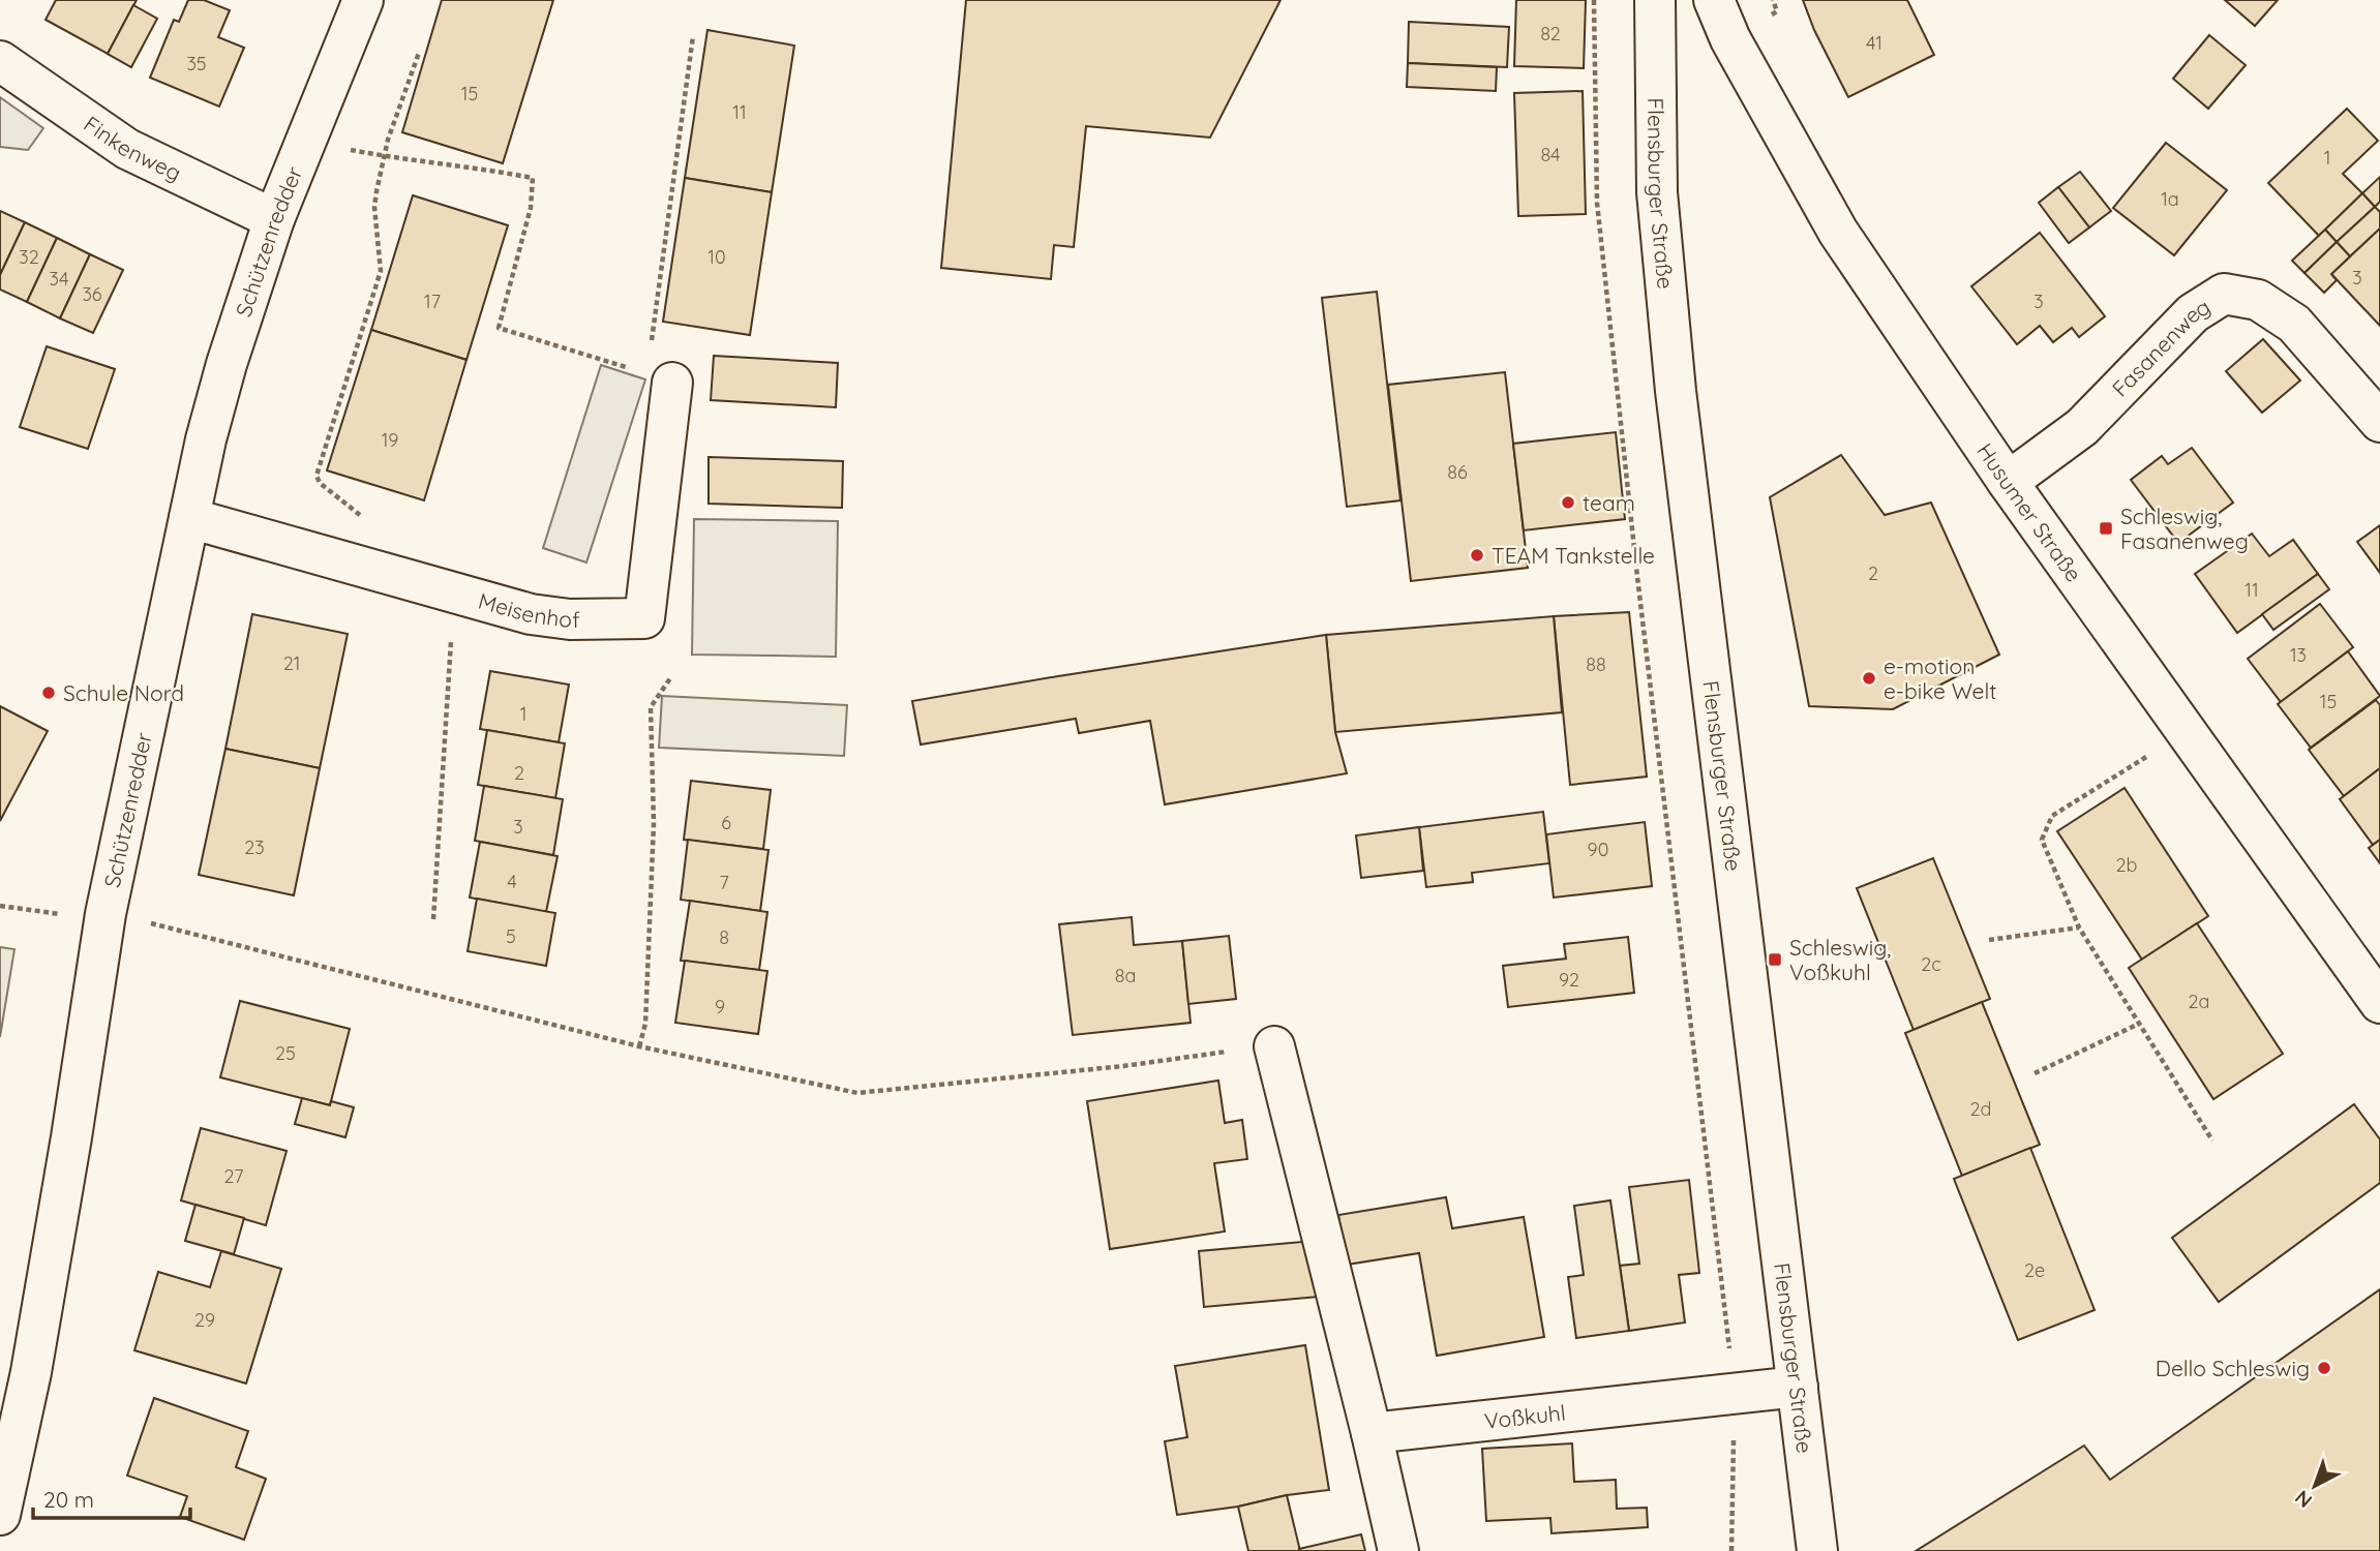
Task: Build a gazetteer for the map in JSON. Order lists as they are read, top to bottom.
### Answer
{
  "streets": {
    "street": [
      "Finkenweg",
      "Flensburger Straße",
      "Schützenredder",
      "Fasanenweg",
      "Husumer Straße",
      "Meisenhof",
      "Voßkuhl"
    ]
  },
  "crossings": [
    ["Finkenweg", "Schützenredder"],
    ["Flensburger Straße", "Voßkuhl"],
    ["Schützenredder", "Meisenhof"],
    ["Fasanenweg", "Husumer Straße"]
  ],
  "places": {
    "other": [
      "team",
      "TEAM Tankstelle",
      "e-motion e-bike Welt",
      "Schule Nord",
      "Dello Schleswig"
    ],
    "transit": ["Schleswig, Fasanenweg", "Schleswig, Voßkuhl"]
  },
  "house_numbers": [
    "82",
    "41",
    "35",
    "15",
    "11",
    "84",
    "1",
    "1a",
    "32",
    "10",
    "3",
    "34",
    "36",
    "17",
    "3",
    "19",
    "86",
    "2",
    "11",
    "13",
    "21",
    "88",
    "15",
    "1",
    "2",
    "6",
    "3",
    "23",
    "90",
    "2b",
    "4",
    "7",
    "5",
    "8",
    "2c",
    "8a",
    "92",
    "2a",
    "9",
    "25",
    "2d",
    "27",
    "2e",
    "29"
  ],
  "scale_bar": "20 m",
  "north": "bottom left"
}
